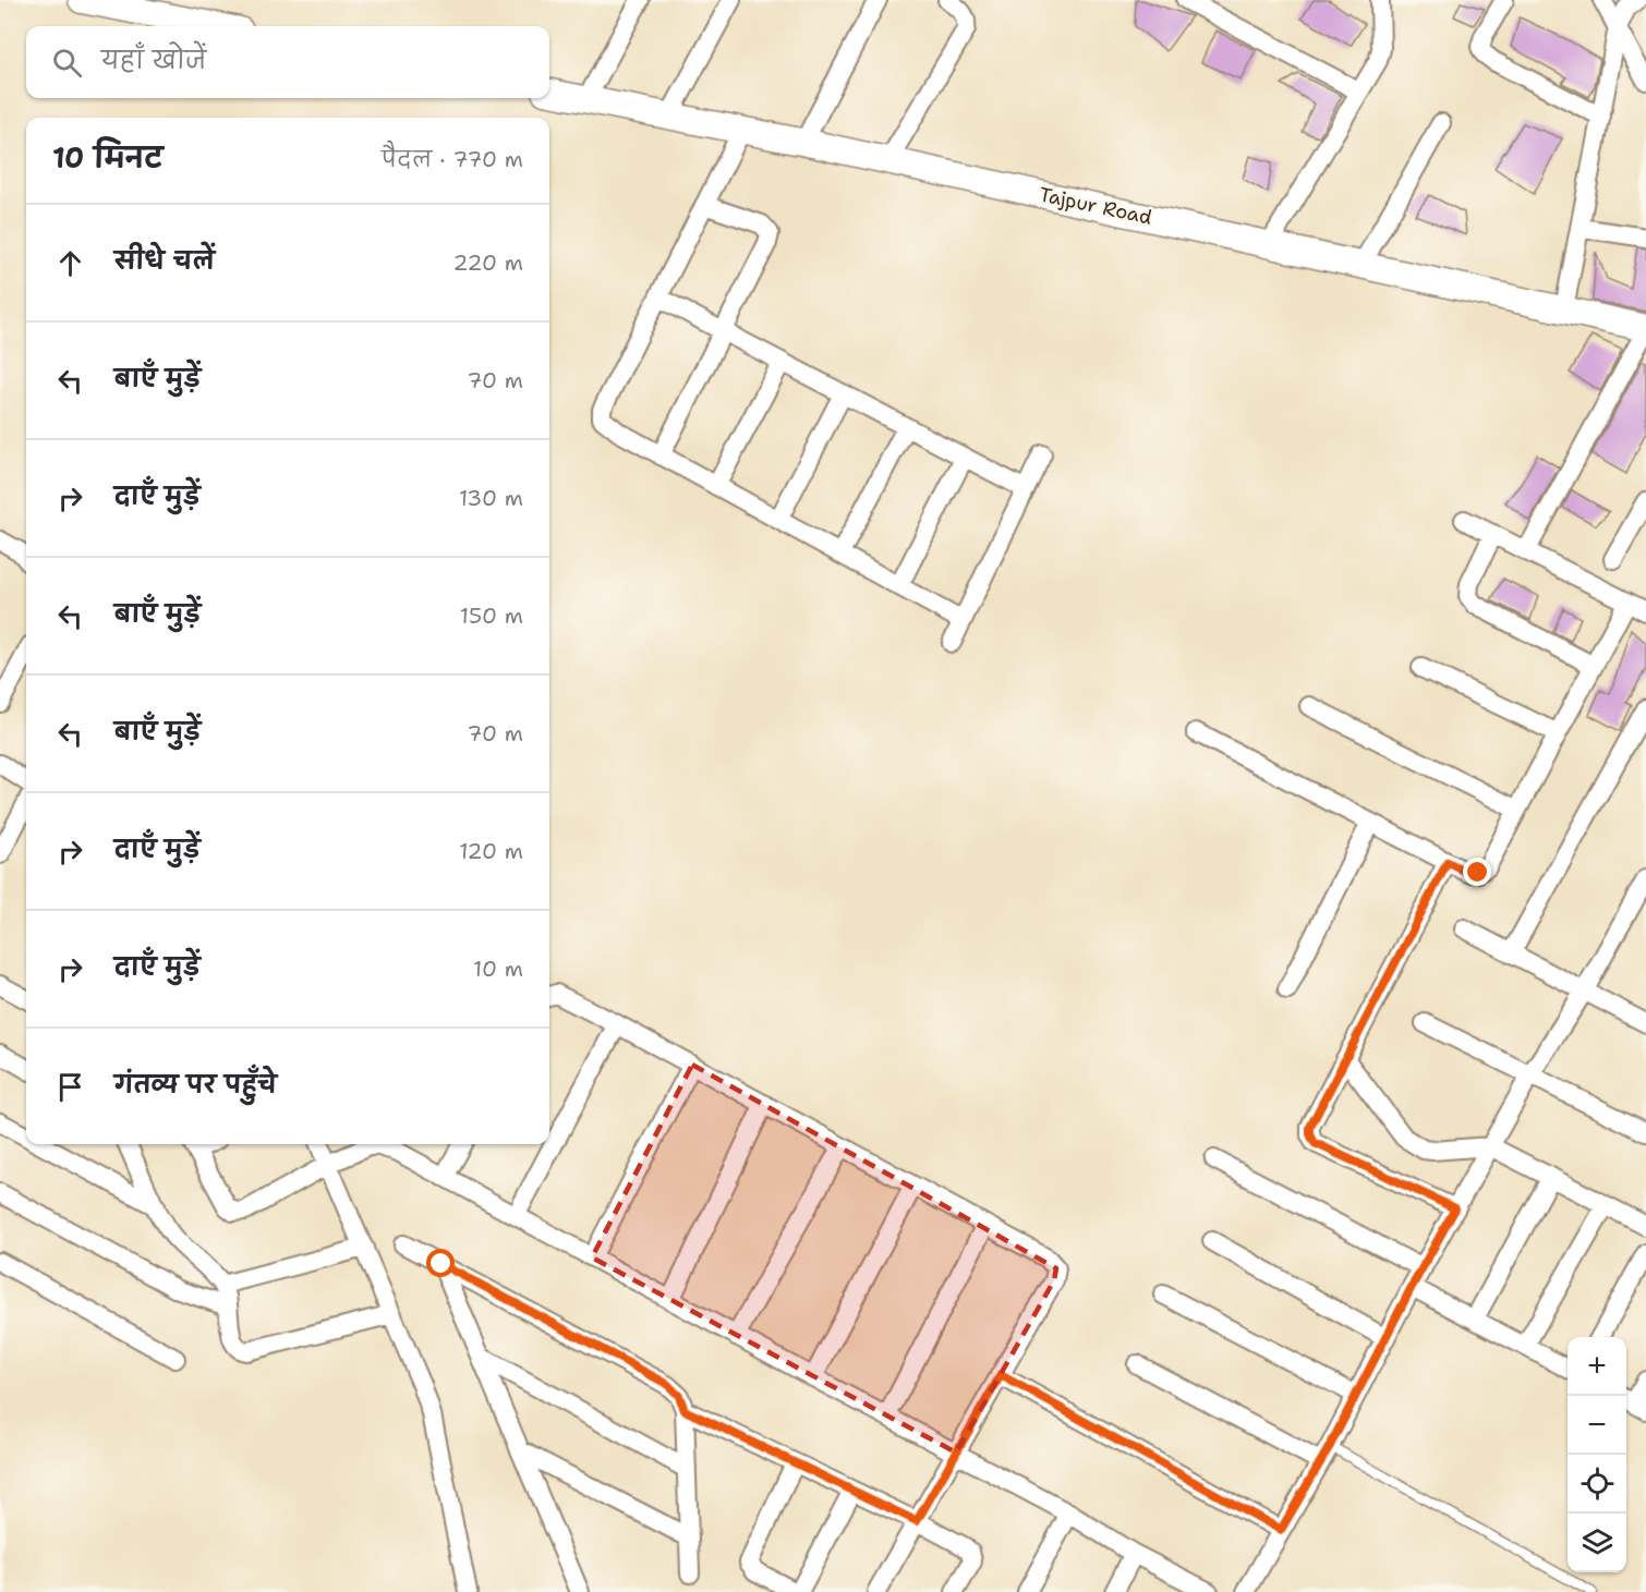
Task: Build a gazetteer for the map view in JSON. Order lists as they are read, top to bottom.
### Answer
{
  "streets": {
    "main road": ["Tajpur Road"]
  },
  "page": {
    "search": "यहाँ खोजें",
    "heading": ["10 मिनट", "पैदल · 770 m"],
    "list": [
      ["सीधे चलें", "220 m"],
      ["बाएँ मुड़ें", "70 m"],
      ["दाएँ मुड़ें", "130 m"],
      ["बाएँ मुड़ें", "150 m"],
      ["बाएँ मुड़ें", "70 m"],
      ["दाएँ मुड़ें", "120 m"],
      ["दाएँ मुड़ें", "10 m"],
      "गंतव्य पर पहुँचे"
    ],
    "map_buttons": ["+", "−"]
  }
}
